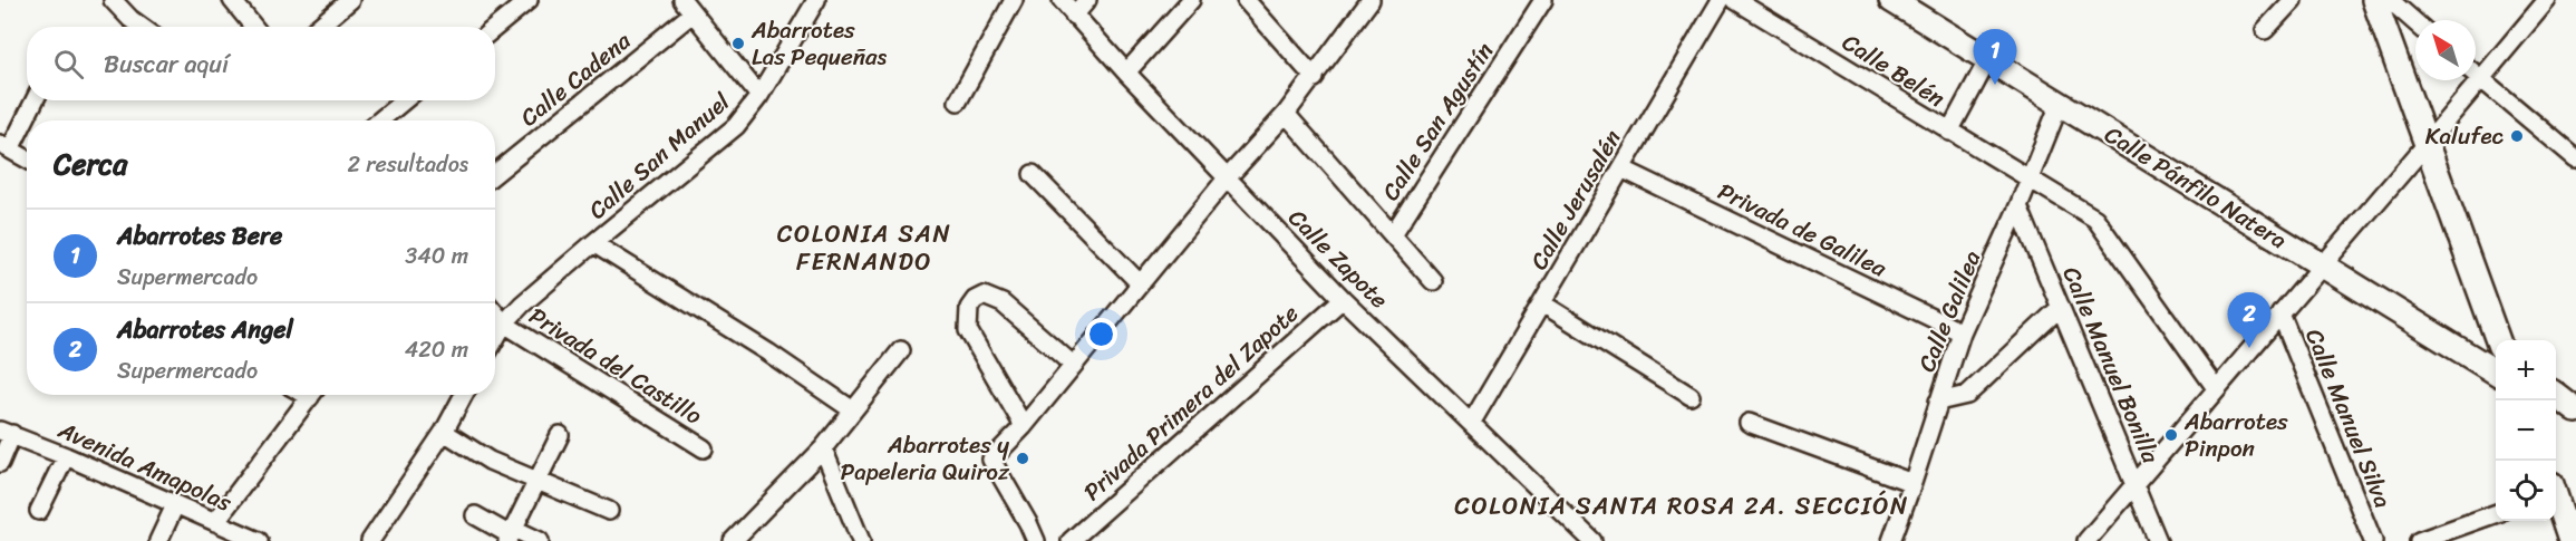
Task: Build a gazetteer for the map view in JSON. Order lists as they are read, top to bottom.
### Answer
{
  "streets": {
    "main road": ["Calle Pánfilo Natera"],
    "street": [
      "Calle Belén",
      "Calle Cadena",
      "Calle San Agustín",
      "Calle San Manuel",
      "Calle Jerusalén",
      "Privada de Galilea",
      "Calle Zapote",
      "Calle Galilea",
      "Calle Manuel Bonilla",
      "Privada del Castillo",
      "Privada Primera del Zapote",
      "Calle Manuel Silva",
      "Avenida Amapolas"
    ]
  },
  "crossings": [
    ["Calle Belén", "Calle Galilea"],
    ["Calle San Manuel", "Privada del Castillo"],
    ["Calle Pánfilo Natera", "Calle Galilea"],
    ["Calle Jerusalén", "Privada de Galilea"],
    ["Calle Jerusalén", "Calle Zapote"],
    ["Privada de Galilea", "Calle Galilea"],
    ["Calle Zapote", "Privada Primera del Zapote"],
    ["Calle Galilea", "Calle Manuel Bonilla"]
  ],
  "districts": ["COLONIA SAN FERNANDO", "COLONIA SANTA ROSA 2A. SECCIÓN"],
  "places": [
    "Abarrotes Las Pequeñas",
    "Kalufec",
    "Abarrotes Pinpon",
    "Abarrotes y Papeleria Quiroz"
  ],
  "north": "top left",
  "page": {
    "search": "Buscar aquí",
    "pins": ["1", "2"],
    "heading": ["Cerca", "2 resultados"],
    "list": [
      {
        "mark": "1",
        "name": "Abarrotes Bere",
        "note": "Supermercado",
        "value": "340 m"
      },
      {
        "mark": "2",
        "name": "Abarrotes Angel",
        "note": "Supermercado",
        "value": "420 m"
      }
    ],
    "map_buttons": ["+", "−"]
  }
}
